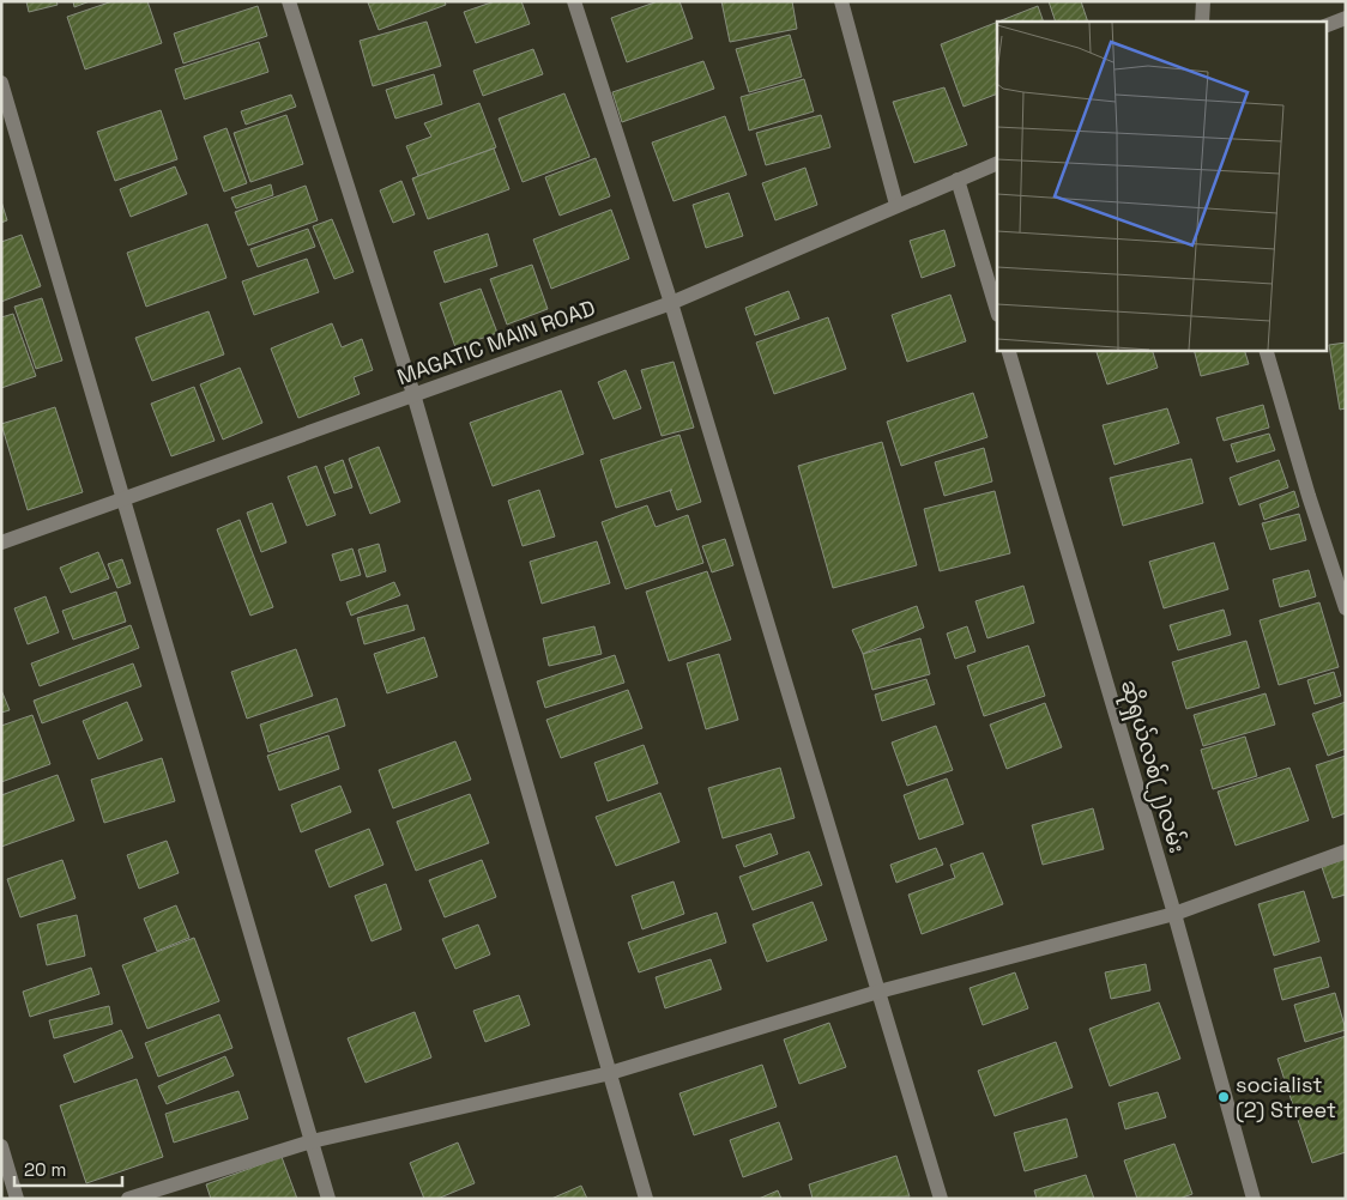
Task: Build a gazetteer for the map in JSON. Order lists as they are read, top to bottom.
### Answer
{
  "streets": {
    "street": ["MAGATIC MAIN ROAD", "ဆိုရှယ်လစ်(၂)လမ်း"]
  },
  "places": ["socialist (2) Street"],
  "scale_bar": "20 m"
}
